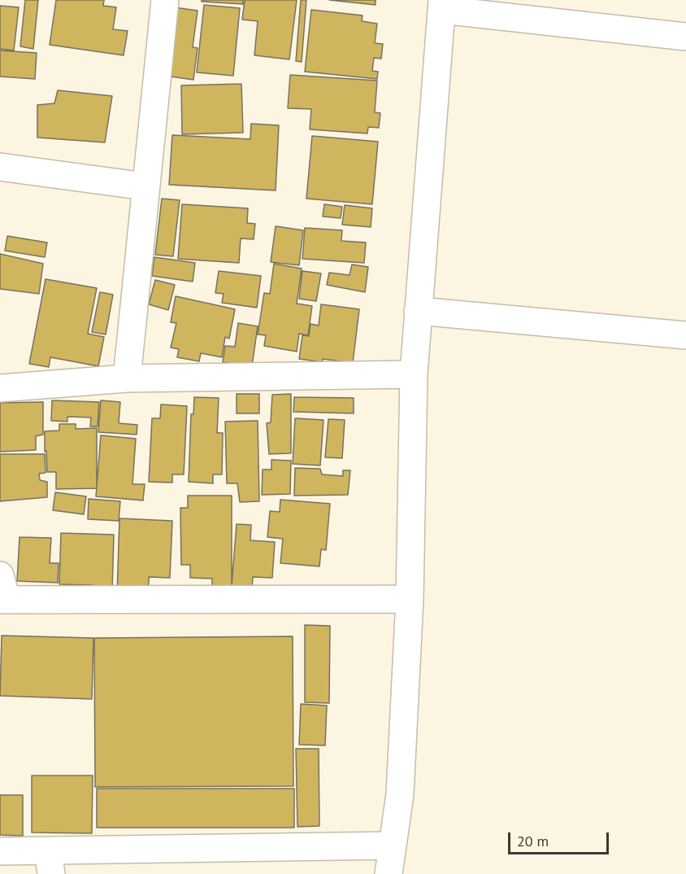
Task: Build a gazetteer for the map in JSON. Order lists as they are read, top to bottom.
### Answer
{
  "scale_bar": "20 m"
}
